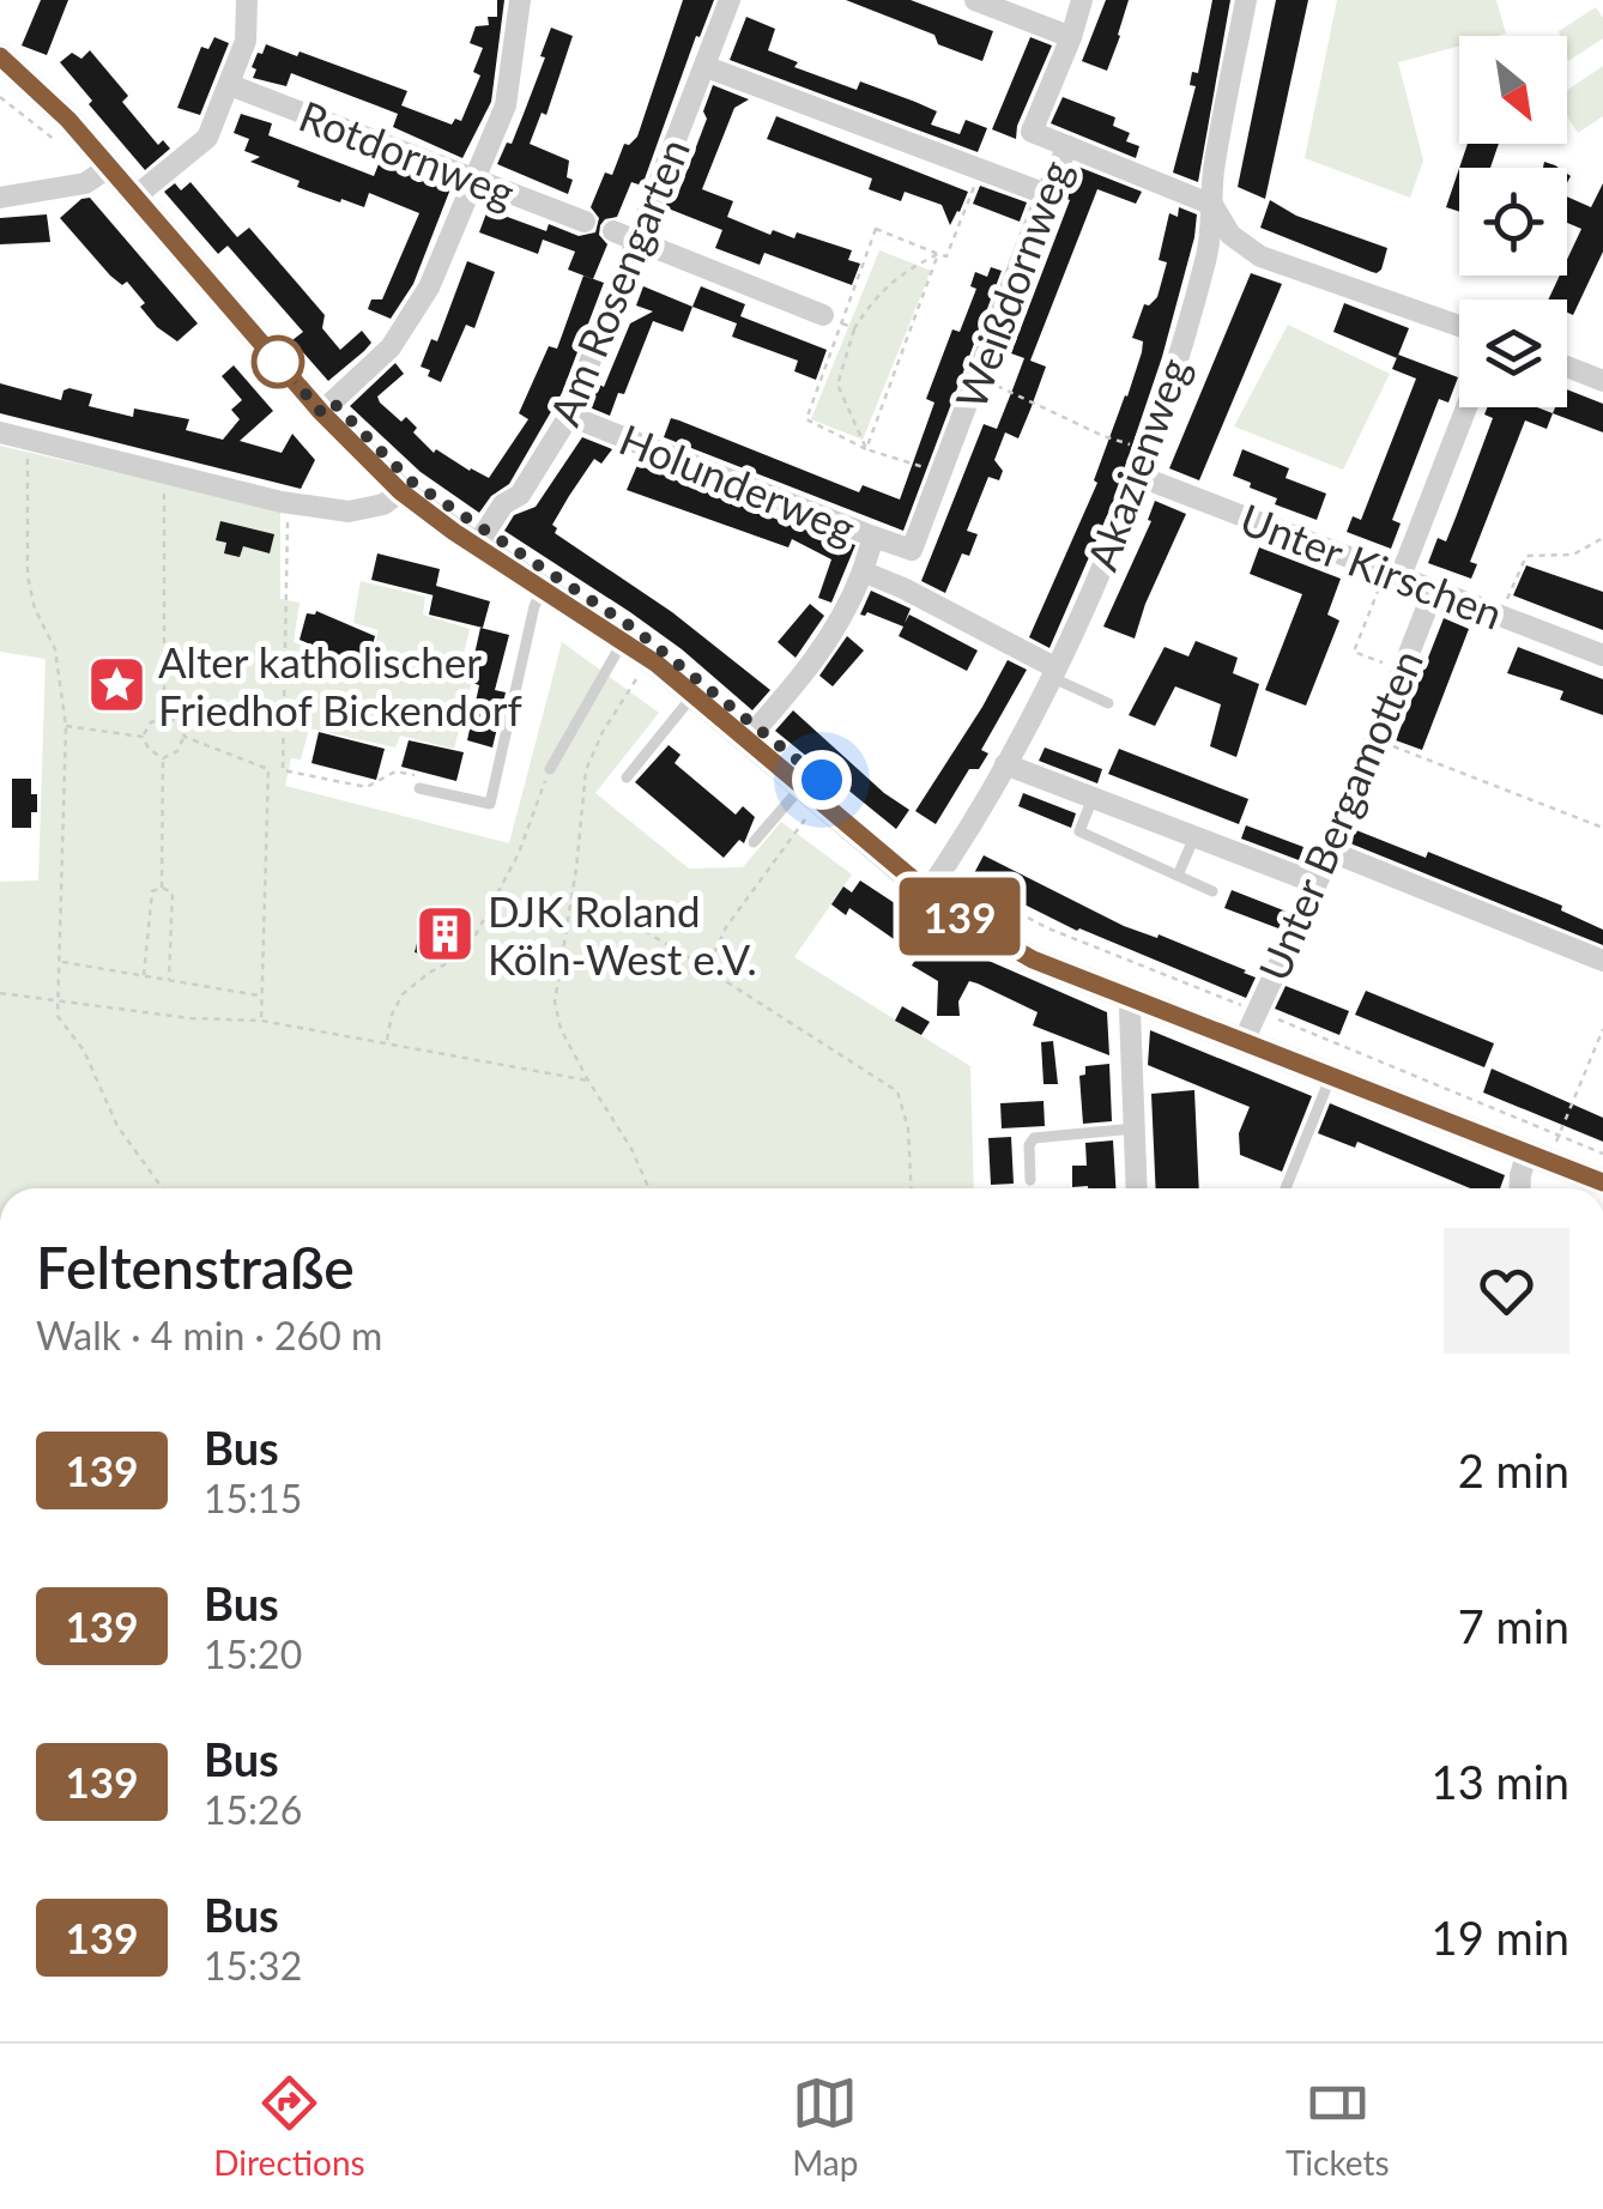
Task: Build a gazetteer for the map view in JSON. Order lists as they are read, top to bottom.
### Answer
{
  "streets": {
    "street": [
      "Rotdornweg",
      "Am Rosengarten",
      "Weißdornweg",
      "Akazienweg",
      "Holunderweg",
      "Unter Kirschen",
      "Unter Bergamotten"
    ]
  },
  "crossings": [
    ["Am Rosengarten", "Holunderweg"],
    ["Weißdornweg", "Holunderweg"],
    ["Akazienweg", "Holunderweg"],
    ["Akazienweg", "Unter Kirschen"],
    ["Unter Kirschen", "Unter Bergamotten"]
  ],
  "places": {
    "place": ["Alter katholischer Friedhof Bickendorf"],
    "building": ["DJK Roland Köln-West e.V."]
  },
  "lines": ["bus line 139"],
  "north": "bottom right",
  "page": {
    "on_map": "139",
    "heading": ["Feltenstraße", "Walk · 4 min · 260 m"],
    "list": [
      {
        "mark": "139",
        "name": "Bus",
        "note": "15:15",
        "value": "2 min"
      },
      {
        "mark": "139",
        "name": "Bus",
        "note": "15:20",
        "value": "7 min"
      },
      {
        "mark": "139",
        "name": "Bus",
        "note": "15:26",
        "value": "13 min"
      },
      {
        "mark": "139",
        "name": "Bus",
        "note": "15:32",
        "value": "19 min"
      }
    ],
    "tabs": ["Directions", "Map", "Tickets"]
  }
}
